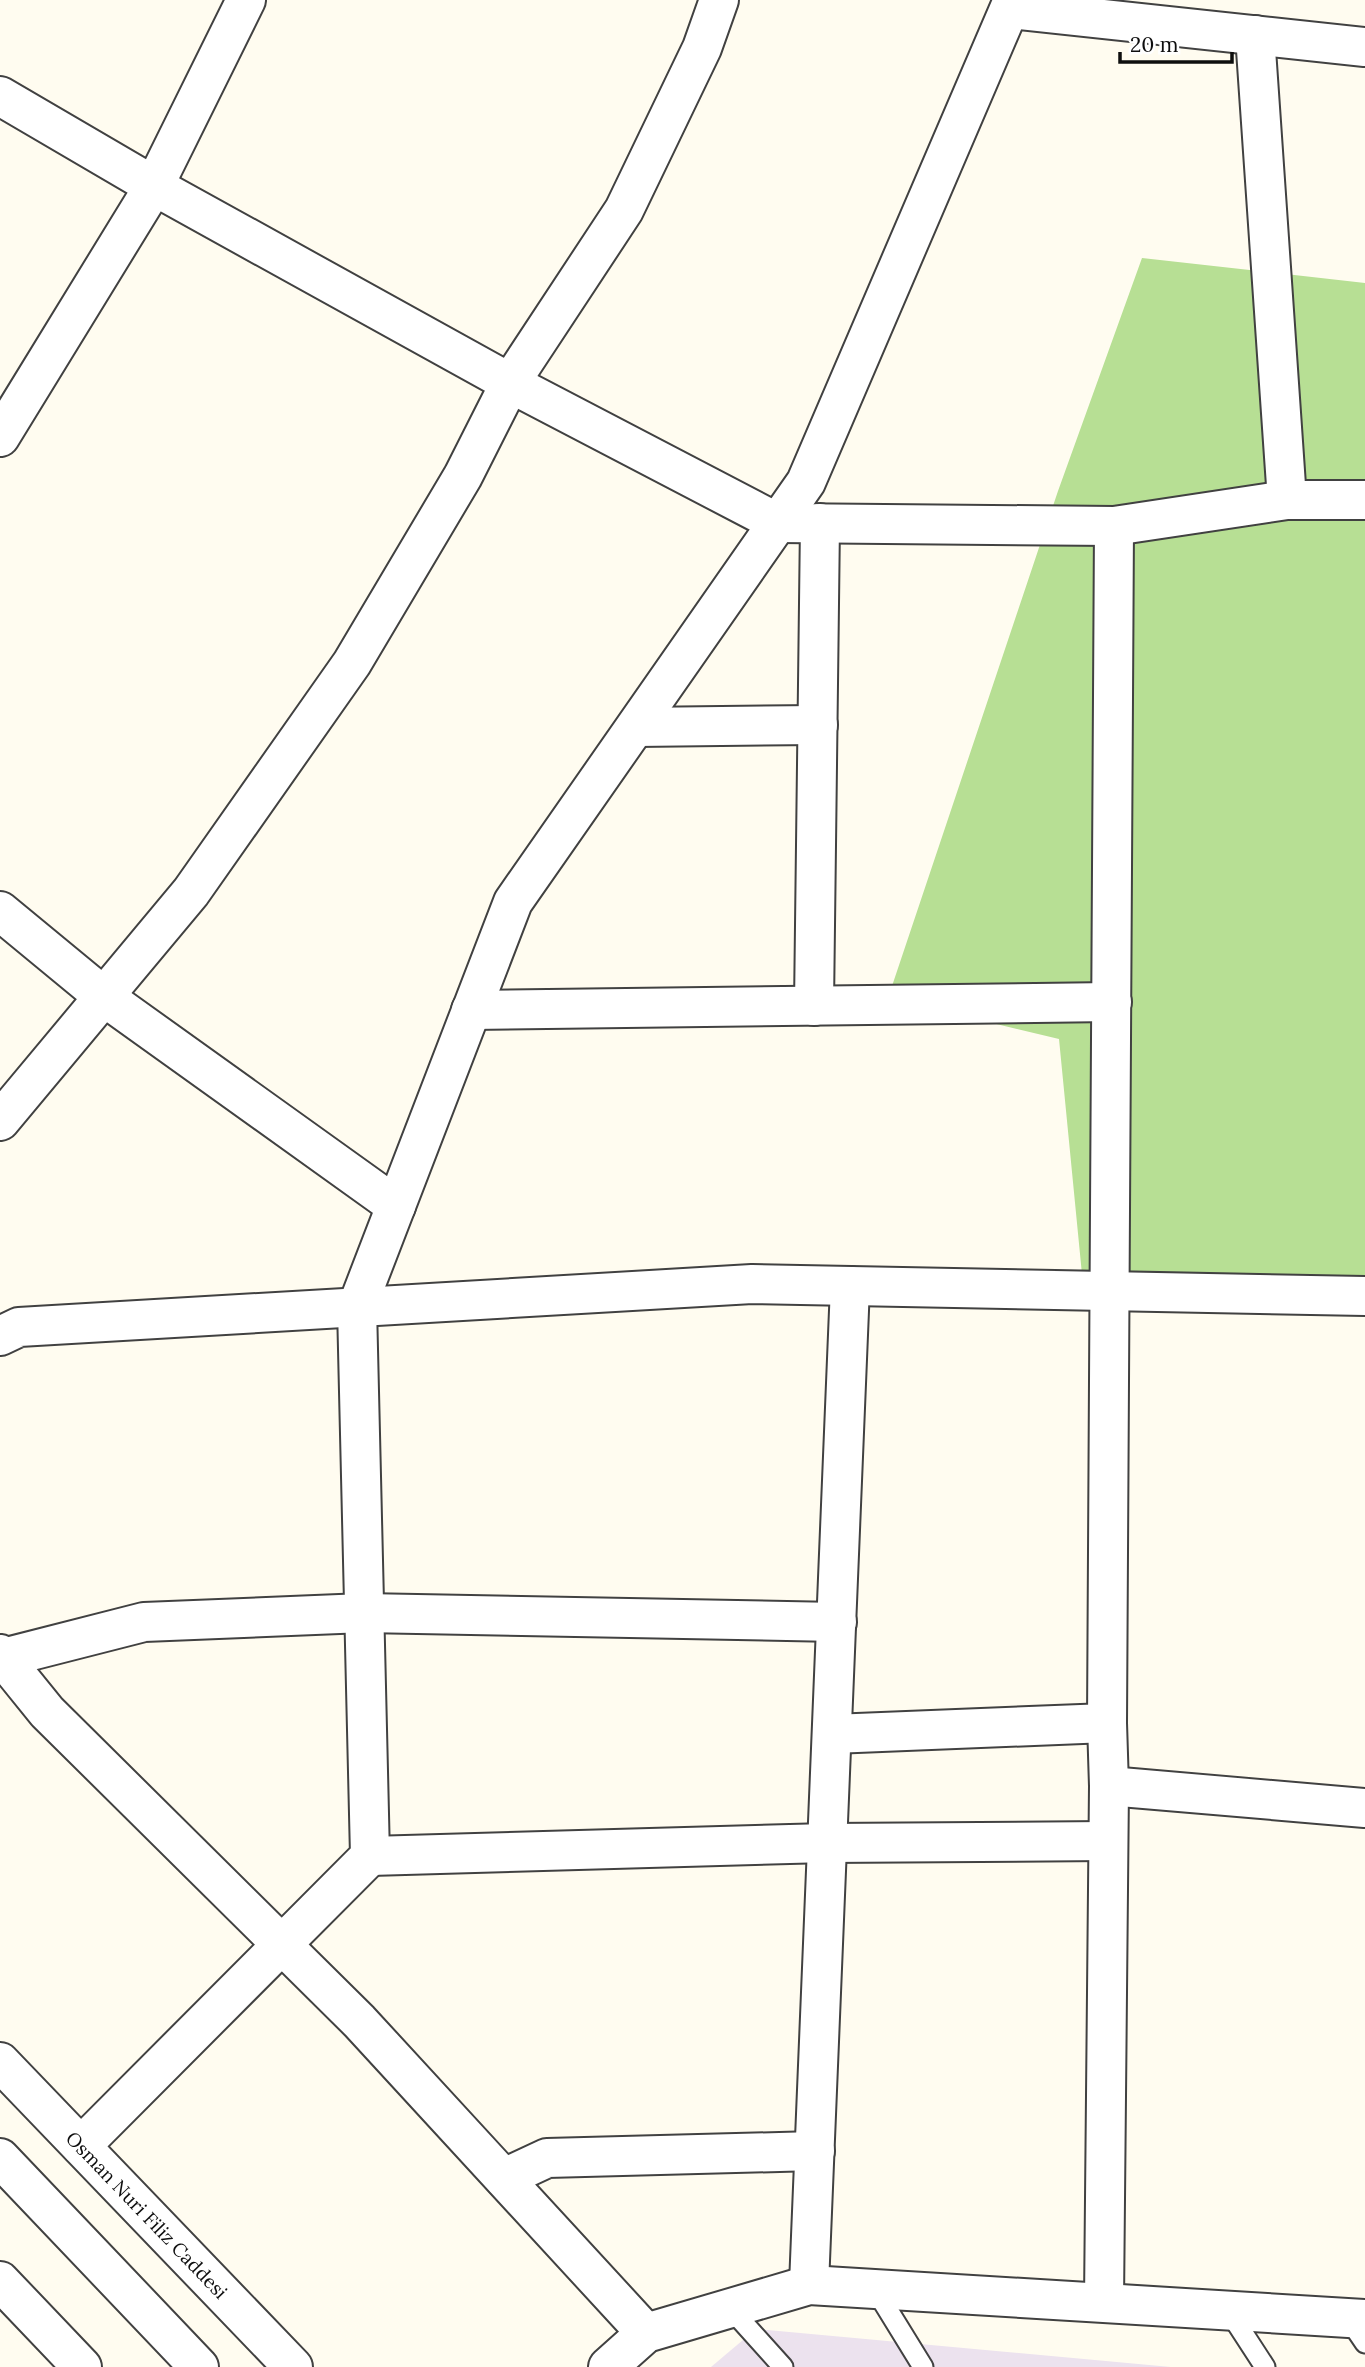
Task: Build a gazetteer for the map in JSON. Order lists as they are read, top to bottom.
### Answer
{
  "streets": {
    "street": ["Osman Nuri Filiz Caddesi"]
  },
  "scale_bar": "20 m"
}
